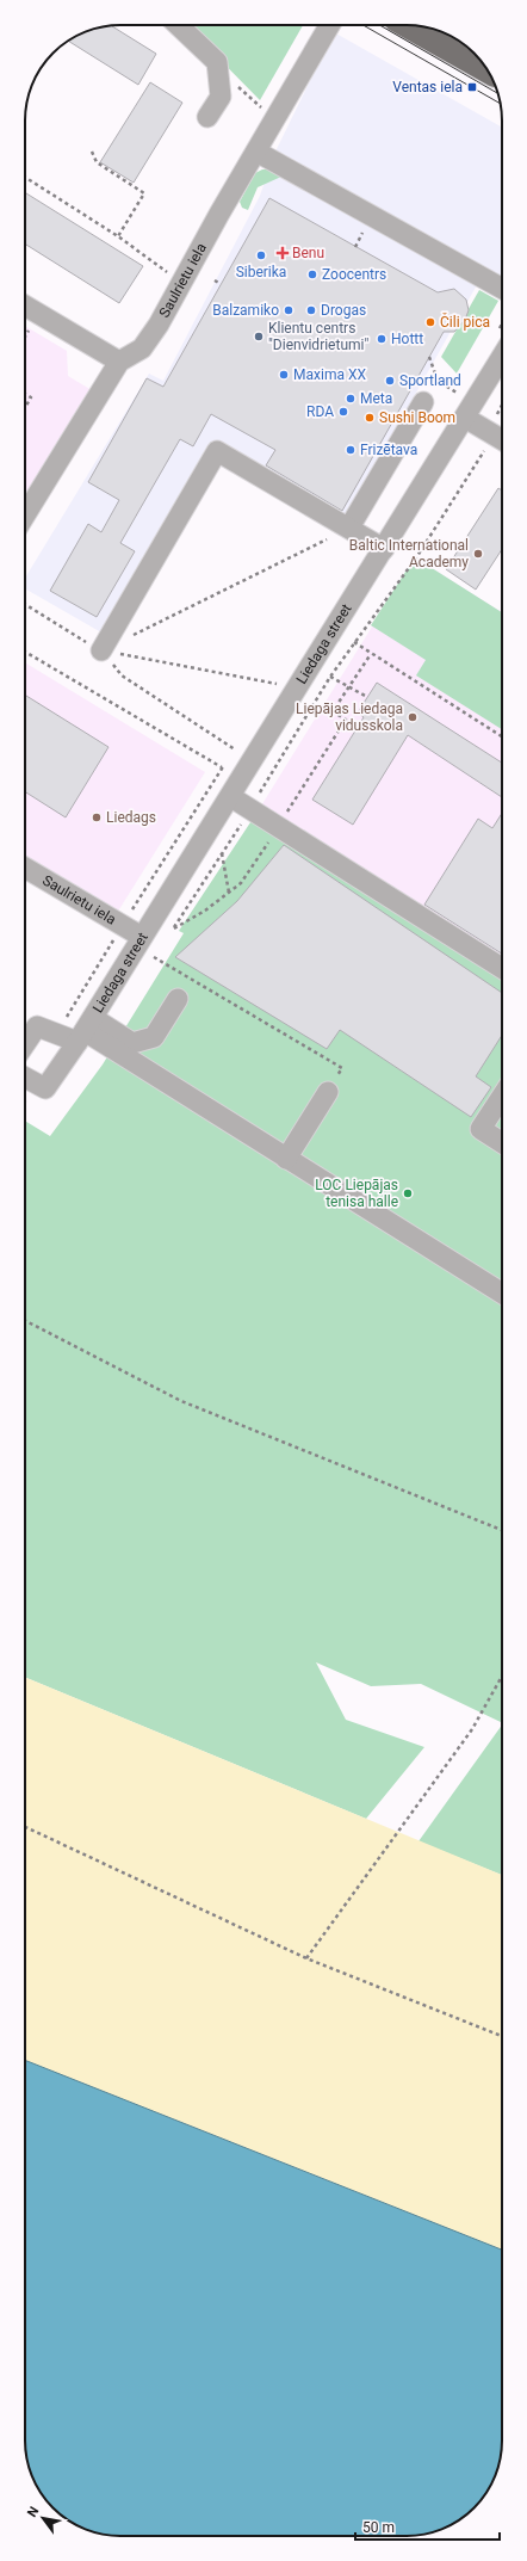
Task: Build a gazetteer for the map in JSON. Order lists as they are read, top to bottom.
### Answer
{
  "streets": {
    "street": ["Saulrietu iela", "Liedaga street"]
  },
  "crossings": [
    ["Saulrietu iela", "Liedaga street"]
  ],
  "places": {
    "transit": ["Ventas iela"],
    "health": ["Benu"],
    "other": [
      "Siberika",
      "Zoocentrs",
      "Balzamiko",
      "Drogas",
      "Čili pica",
      "Klientu centrs \"Dienvidrietumi\"",
      "Hottt",
      "Maxima XX",
      "Sportland",
      "Meta",
      "RDA",
      "Sushi Boom",
      "Frizētava",
      "Baltic International Academy",
      "Liepājas Liedaga vidusskola",
      "Liedags",
      "LOC Liepājas tenisa halle"
    ]
  },
  "scale_bar": "50 m",
  "north": "top left"
}
